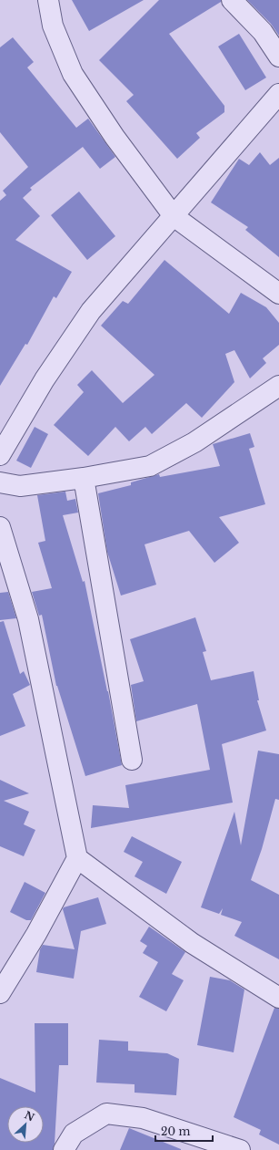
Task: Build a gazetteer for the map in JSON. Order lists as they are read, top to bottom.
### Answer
{
  "scale_bar": "20 m",
  "north": "top right"
}
